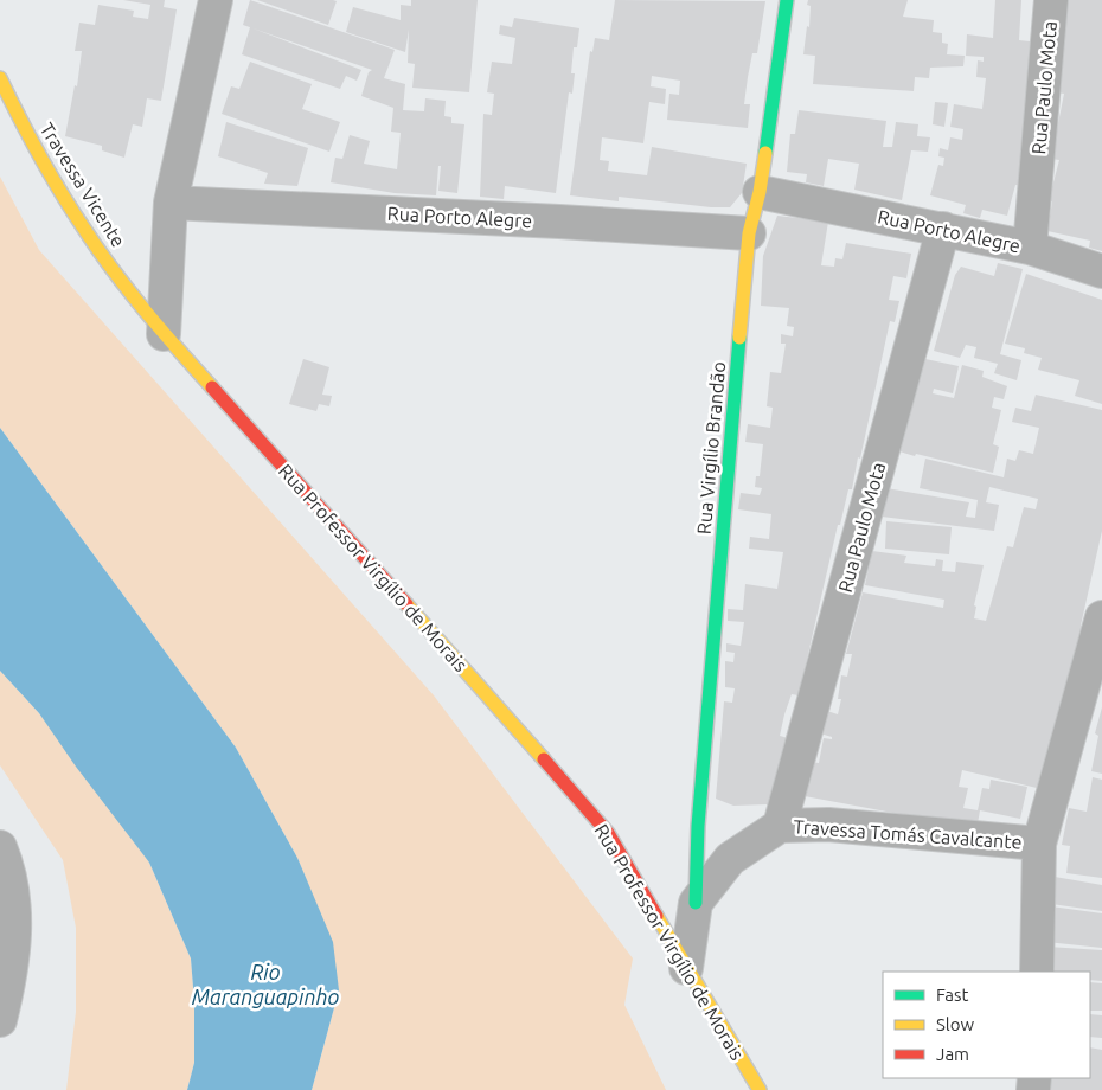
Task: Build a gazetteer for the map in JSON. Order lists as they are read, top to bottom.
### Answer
{
  "streets": {
    "main road": ["Travessa Vicente", "Rua Virgílio Brandão", "Rua Professor Virgílio de Morais"],
    "street": ["Rua Paulo Mota", "Rua Porto Alegre", "Travessa Tomás Cavalcante"]
  },
  "crossings": [
    ["Rua Paulo Mota", "Rua Porto Alegre"],
    ["Rua Paulo Mota", "Travessa Tomás Cavalcante"],
    ["Travessa Vicente", "Rua Professor Virgílio de Morais"],
    ["Rua Porto Alegre", "Rua Virgílio Brandão"],
    ["Rua Virgílio Brandão", "Travessa Tomás Cavalcante"],
    ["Rua Professor Virgílio de Morais", "Travessa Tomás Cavalcante"]
  ],
  "water": ["Rio Maranguapinho"],
  "legend": ["Fast", "Slow", "Jam"]
}
